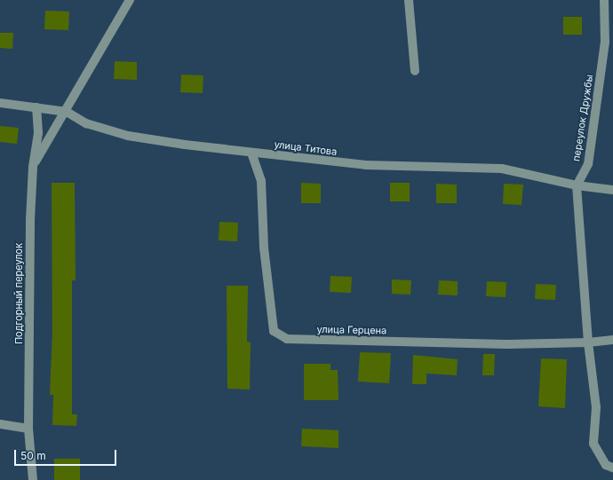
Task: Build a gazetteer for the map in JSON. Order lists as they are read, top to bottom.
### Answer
{
  "streets": {
    "street": [
      "переулок Дружбы",
      "улица Титова",
      "Подгорный переулок",
      "улица Герцена"
    ]
  },
  "crossings": [
    ["переулок Дружбы", "улица Титова"],
    ["улица Титова", "Подгорный переулок"],
    ["улица Титова", "улица Герцена"]
  ],
  "scale_bar": "50 m"
}
